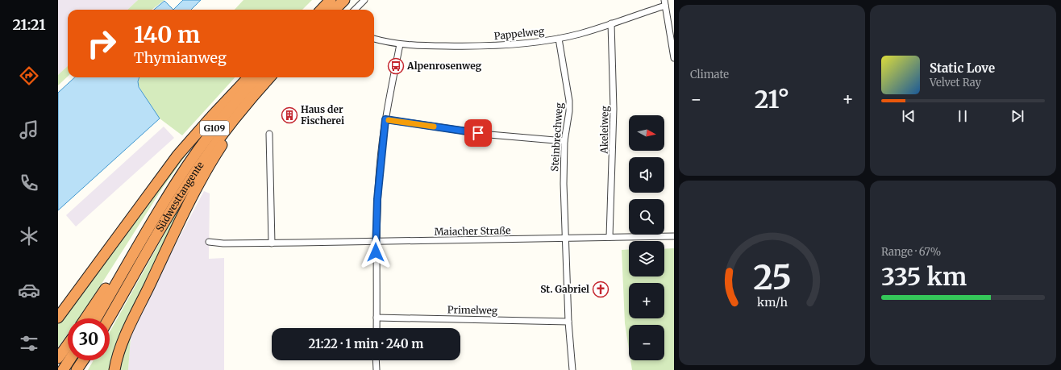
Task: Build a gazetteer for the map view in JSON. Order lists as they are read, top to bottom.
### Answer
{
  "streets": {
    "highway": ["G109", "Südwesttangente"],
    "street": [
      "Pappelweg",
      "Akeleiweg",
      "Steinbrechweg",
      "Maiacher Straße",
      "Primelweg"
    ]
  },
  "crossings": [
    ["Pappelweg", "Akeleiweg"],
    ["Pappelweg", "Steinbrechweg"],
    ["Akeleiweg", "Maiacher Straße"],
    ["Steinbrechweg", "Maiacher Straße"],
    ["Steinbrechweg", "Primelweg"]
  ],
  "places": {
    "bus stop": ["Alpenrosenweg"],
    "building": ["Haus der Fischerei"],
    "church": ["St. Gabriel"]
  },
  "north": "right",
  "page": {
    "tabs": "21:21",
    "tile": [
      "Climate",
      ["Range · 67%", "335 km"]
    ],
    "turn": ["140 m", "Thymianweg"],
    "song": ["Static Love", "Velvet Ray"],
    "heat": ["−", "21°", "+"],
    "map_buttons": ["+", "−"],
    "limit": "30",
    "trip": "21:22 · 1 min · 240 m",
    "gauge": ["25", "km/h"]
  }
}
